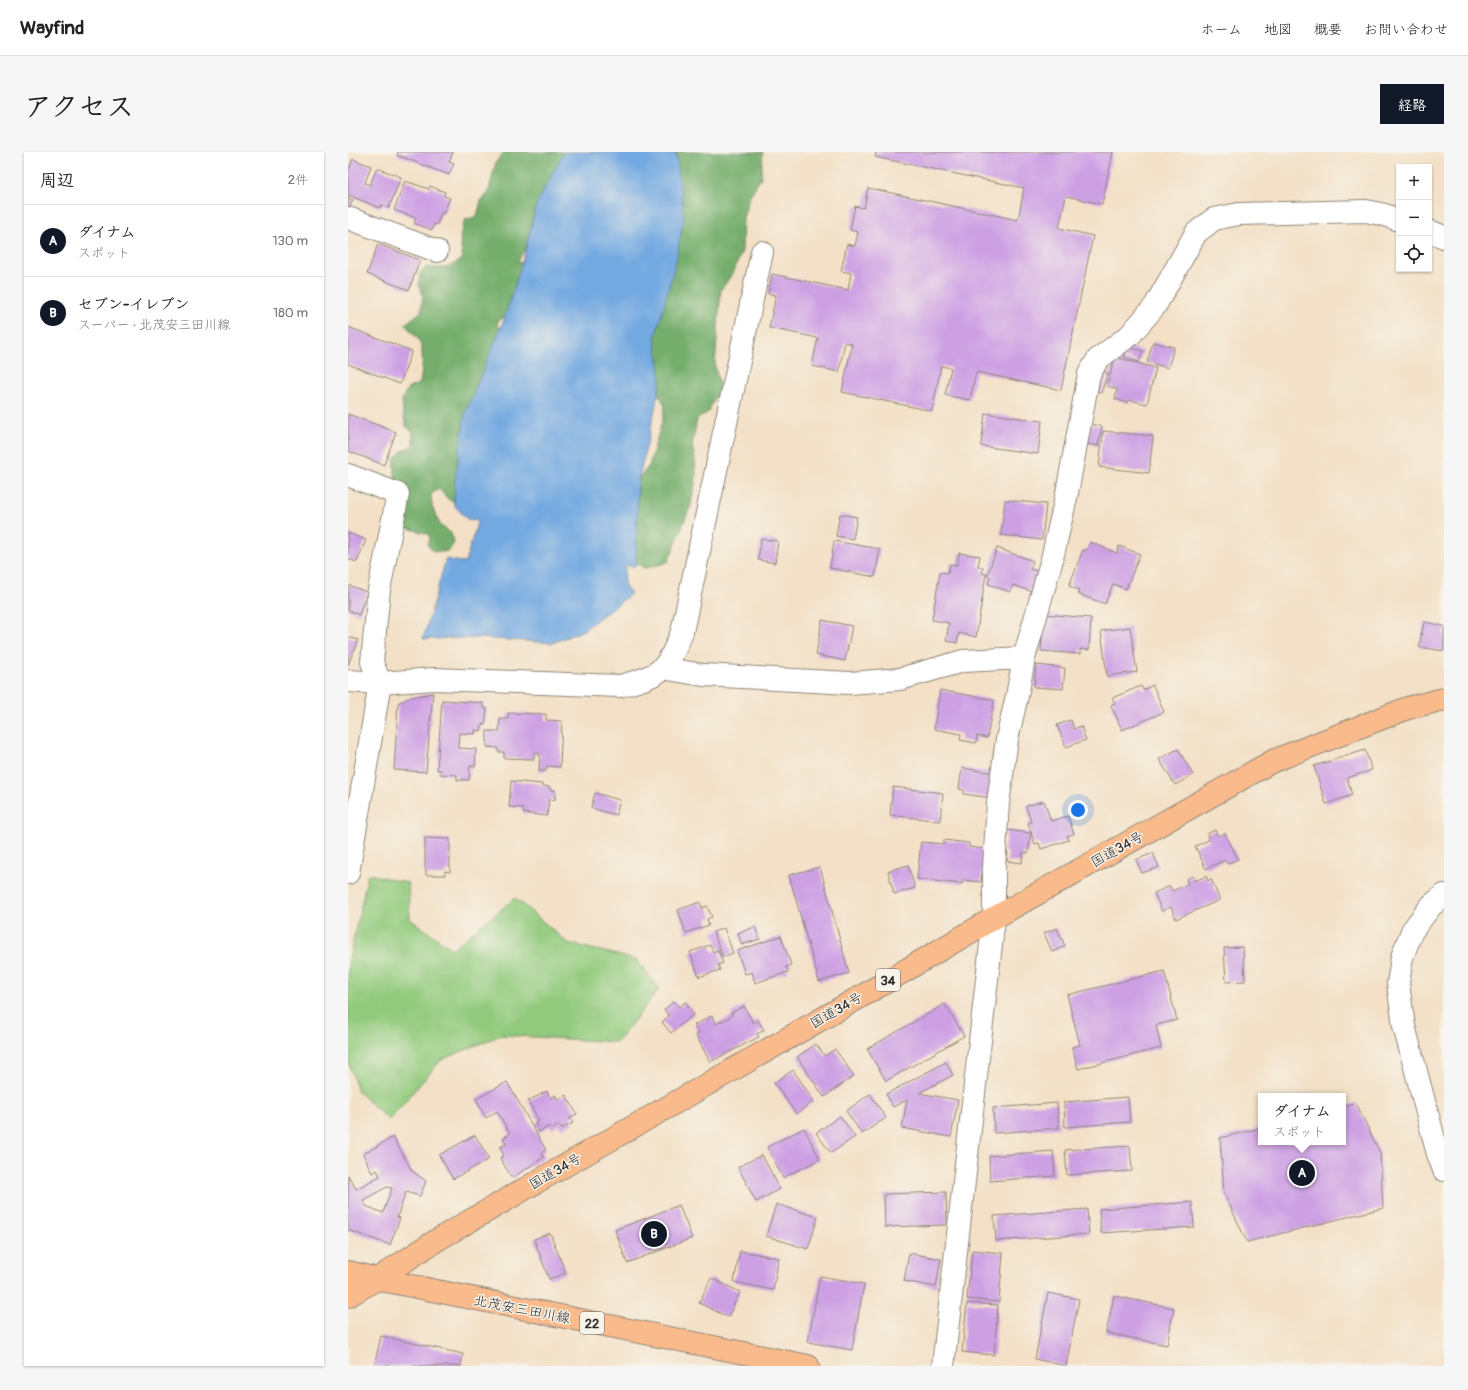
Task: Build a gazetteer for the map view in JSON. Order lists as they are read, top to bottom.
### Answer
{
  "streets": {
    "main road": [
      "国道34号",
      "34",
      "北茂安三田川線",
      "22"
    ]
  },
  "crossings": [
    ["国道34号", "北茂安三田川線"]
  ],
  "page": {
    "header": "Wayfind",
    "nav": [
      "ホーム",
      "地図",
      "概要",
      "お問い合わせ"
    ],
    "title": "アクセス",
    "buttons": "経路",
    "heading": ["周辺", "2件"],
    "map_buttons": ["+", "−"],
    "list": [
      {
        "mark": "A",
        "name": "ダイナム",
        "note": "スポット",
        "value": "130 m"
      },
      {
        "mark": "B",
        "name": "セブン-イレブン",
        "note": "スーパー · 北茂安三田川線",
        "value": "180 m"
      }
    ],
    "popup": ["ダイナム", "スポット"],
    "pins": ["A", "B"]
  }
}
